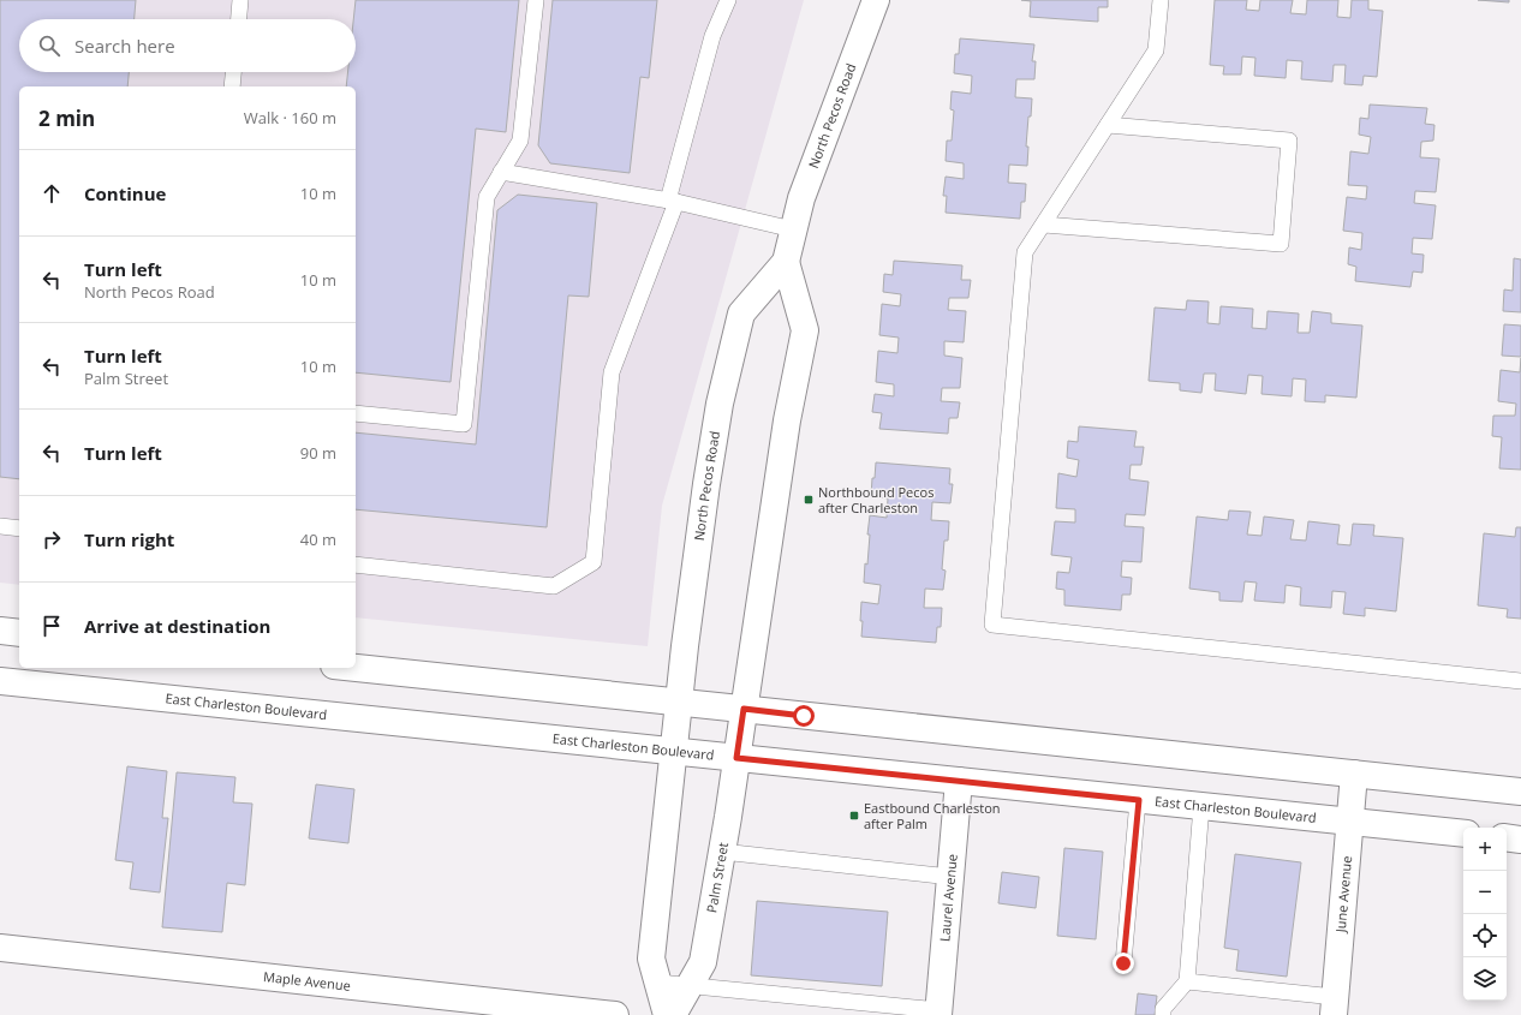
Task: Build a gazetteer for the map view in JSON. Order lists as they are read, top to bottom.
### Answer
{
  "streets": {
    "main road": [
      "North Pecos Road",
      "East Charleston Boulevard",
      "Palm Street",
      "June Avenue",
      "Laurel Avenue",
      "Maple Avenue"
    ]
  },
  "crossings": [
    ["North Pecos Road", "East Charleston Boulevard"],
    ["North Pecos Road", "Palm Street"],
    ["East Charleston Boulevard", "Palm Street"],
    ["East Charleston Boulevard", "June Avenue"],
    ["East Charleston Boulevard", "Laurel Avenue"]
  ],
  "places": {
    "transit": ["Northbound Pecos after Charleston", "Eastbound Charleston after Palm"]
  },
  "page": {
    "search": "Search here",
    "heading": ["2 min", "Walk · 160 m"],
    "list": [
      ["Continue", "10 m"],
      ["Turn left", "North Pecos Road", "10 m"],
      ["Turn left", "Palm Street", "10 m"],
      ["Turn left", "90 m"],
      ["Turn right", "40 m"],
      "Arrive at destination"
    ],
    "map_buttons": ["+", "−"]
  }
}
